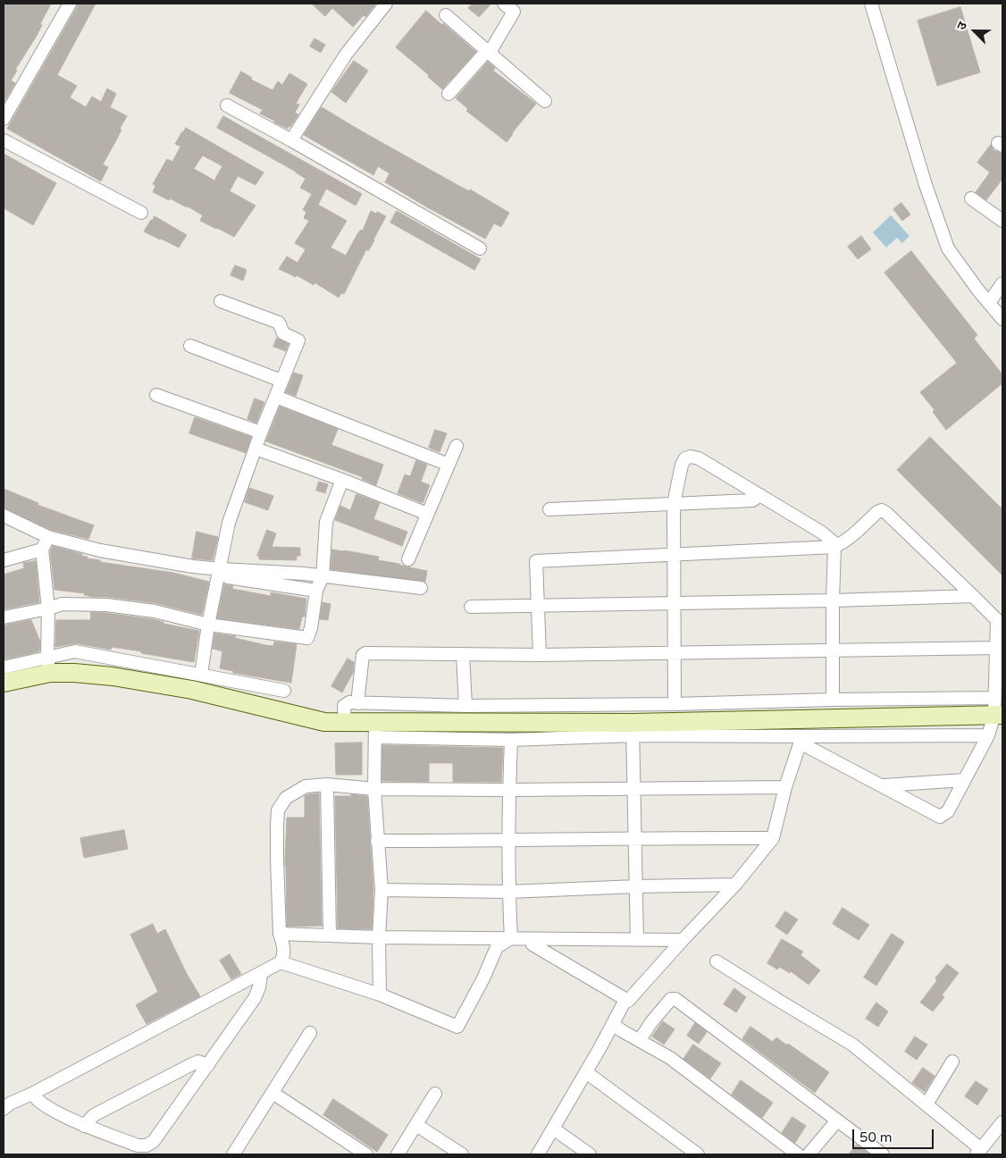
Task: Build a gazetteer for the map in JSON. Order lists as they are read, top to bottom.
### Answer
{
  "scale_bar": "50 m",
  "north": "top left"
}
